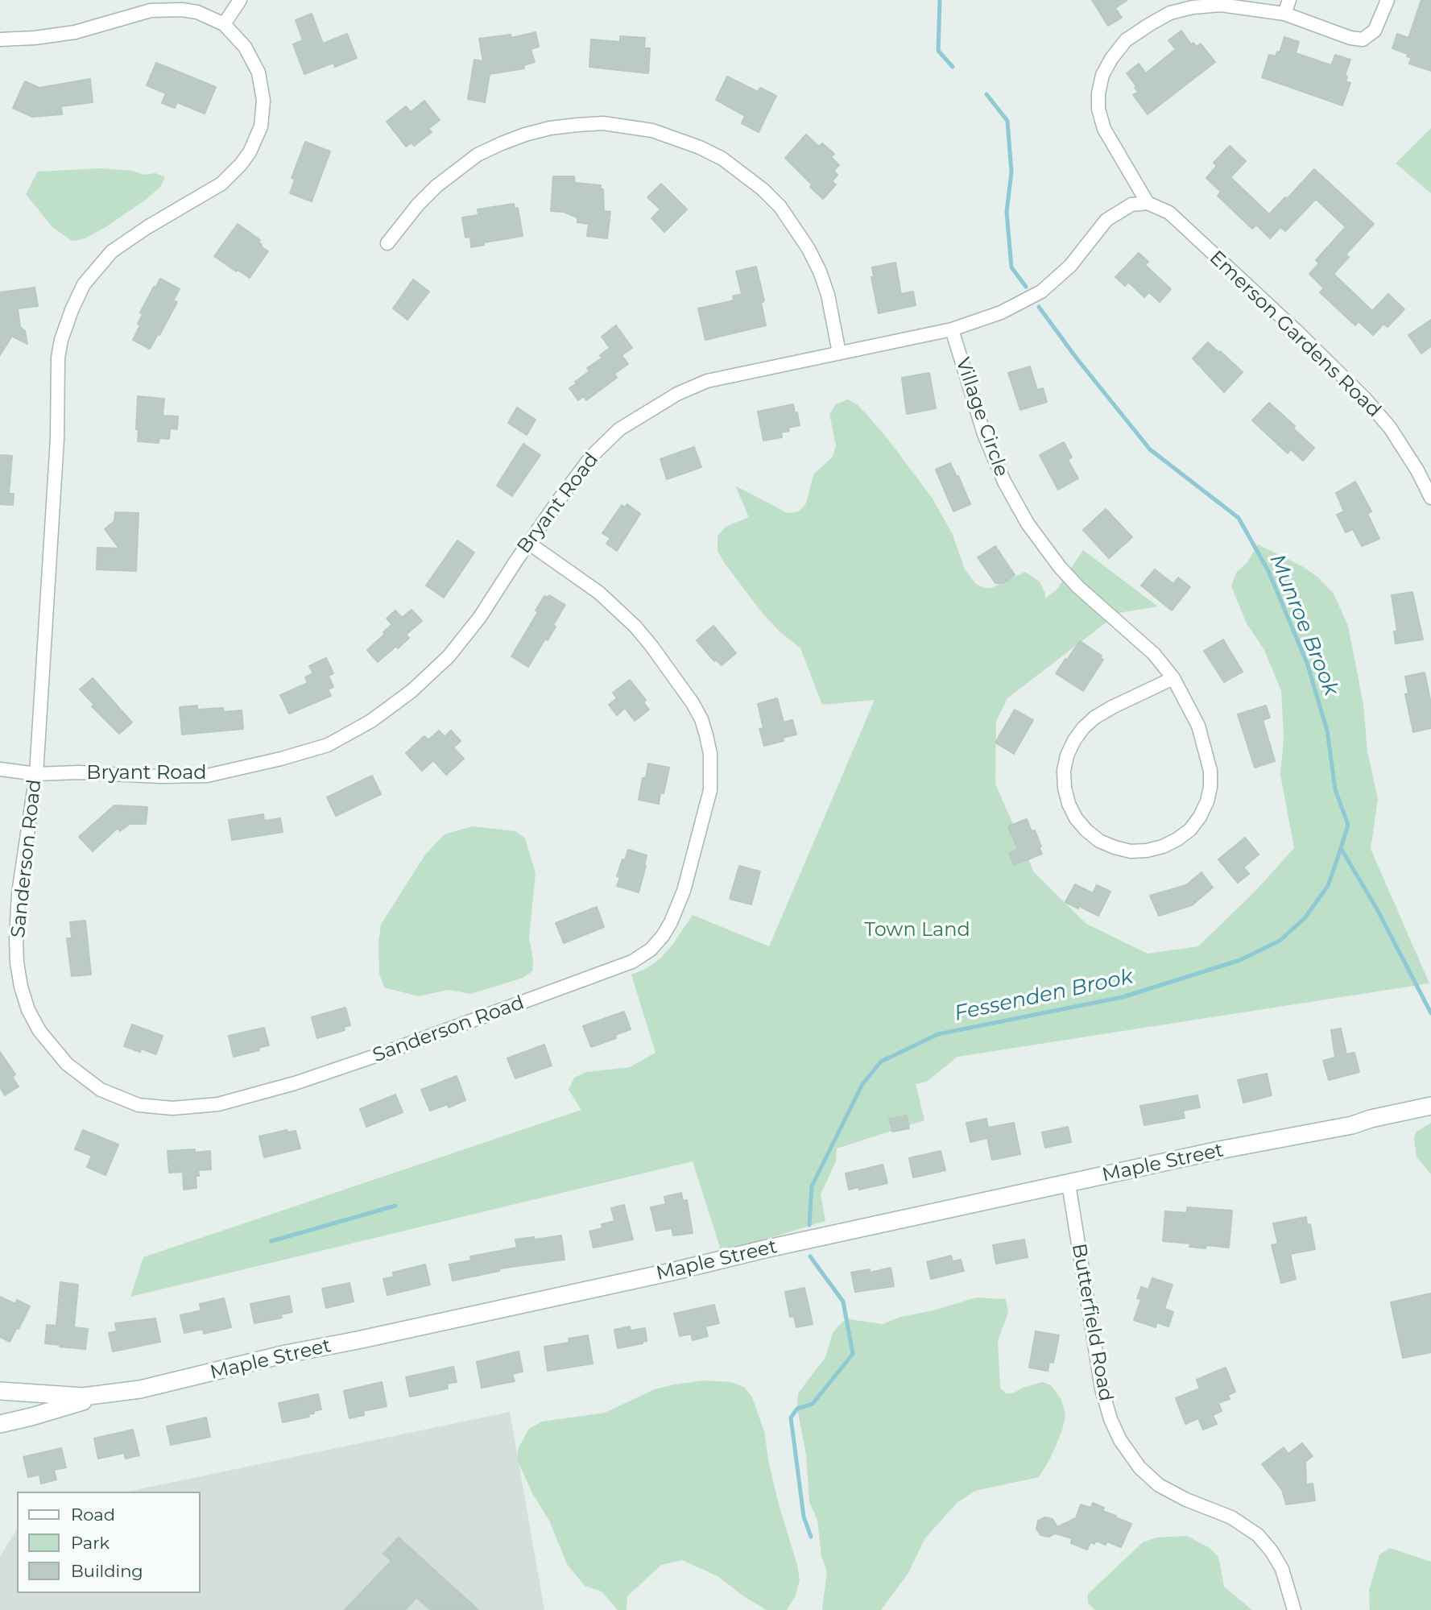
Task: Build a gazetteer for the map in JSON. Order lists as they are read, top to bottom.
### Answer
{
  "streets": {
    "main road": ["Maple Street"],
    "street": [
      "Emerson Gardens Road",
      "Village Circle",
      "Bryant Road",
      "Sanderson Road",
      "Butterfield Road"
    ]
  },
  "crossings": [
    ["Emerson Gardens Road", "Bryant Road"],
    ["Village Circle", "Bryant Road"],
    ["Bryant Road", "Sanderson Road"],
    ["Maple Street", "Butterfield Road"]
  ],
  "water": ["Munroe Brook", "Fessenden Brook"],
  "parks": ["Town Land"],
  "legend": ["Road", "Park", "Building"]
}
